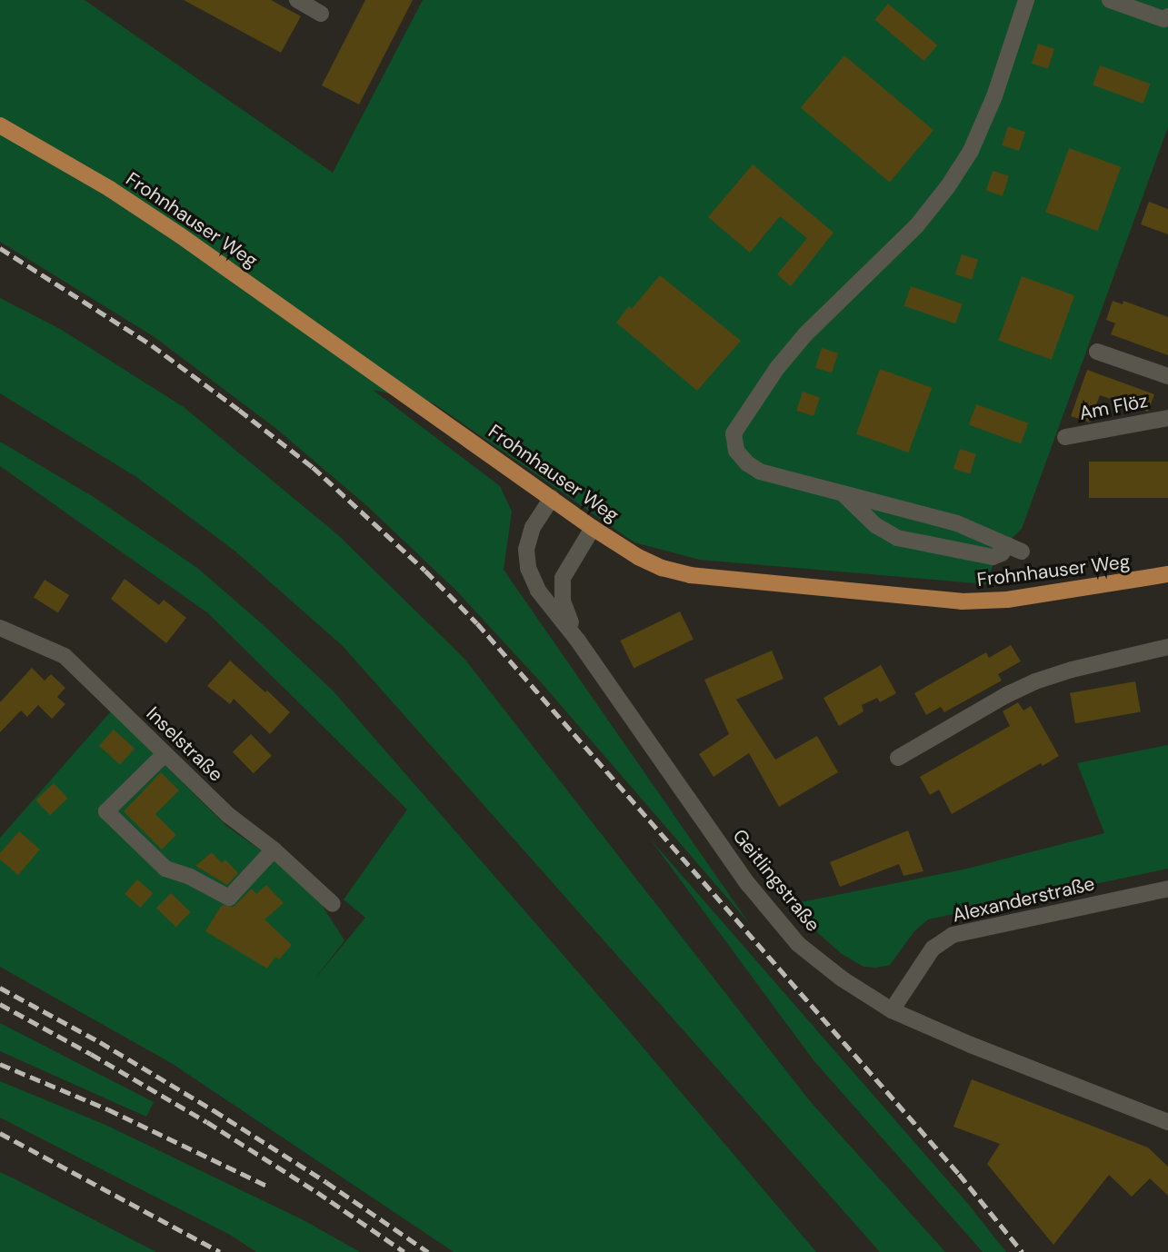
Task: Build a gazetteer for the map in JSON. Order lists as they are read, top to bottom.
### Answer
{
  "streets": {
    "main road": ["Frohnhauser Weg"],
    "street": [
      "Am Flöz",
      "Inselstraße",
      "Geitlingstraße",
      "Alexanderstraße"
    ]
  },
  "crossings": [
    ["Frohnhauser Weg", "Geitlingstraße"],
    ["Geitlingstraße", "Alexanderstraße"]
  ]
}
